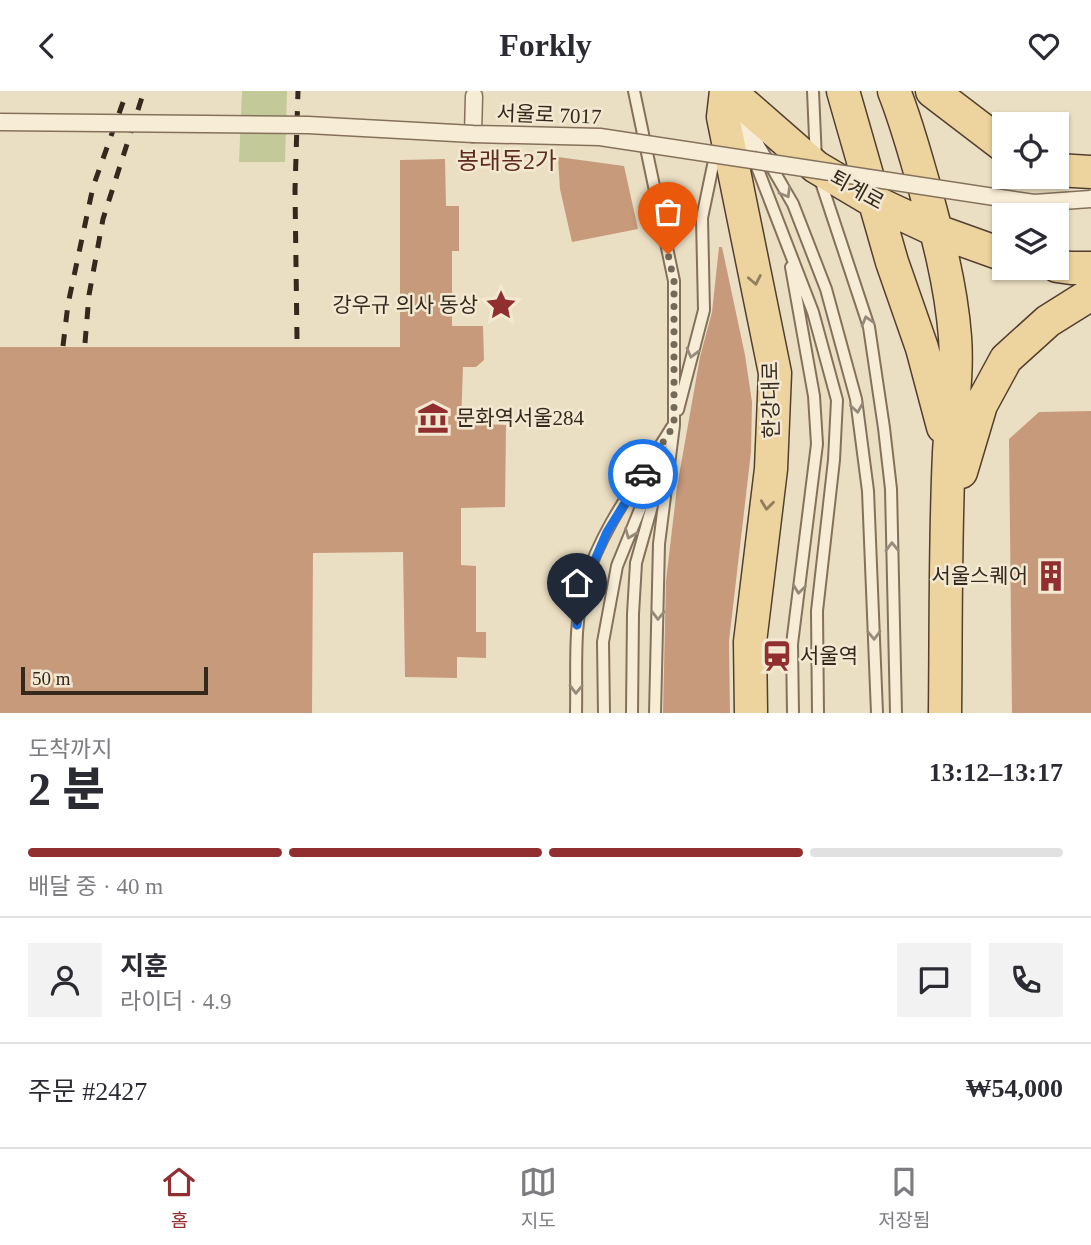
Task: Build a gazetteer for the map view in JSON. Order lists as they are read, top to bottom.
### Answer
{
  "streets": {
    "main road": ["퇴계로", "한강대로"],
    "street": ["서울로 7017"]
  },
  "crossings": [
    ["퇴계로", "한강대로"]
  ],
  "districts": ["봉래동2가"],
  "places": {
    "place": ["강우규 의사 동상"],
    "museum": ["문화역서울284"],
    "building": ["서울스퀘어"],
    "station": ["서울역"]
  },
  "scale_bar": "50 m",
  "page": {
    "header": "Forkly",
    "scale": "50 m",
    "heading": ["2 분", "도착까지", "13:12–13:17"],
    "panel": [
      "지훈",
      "라이더 · 4.9",
      "주문 #2427",
      "₩54,000"
    ],
    "bar": "배달 중 · 40 m",
    "tabs": ["홈", "지도", "저장됨"]
  }
}
